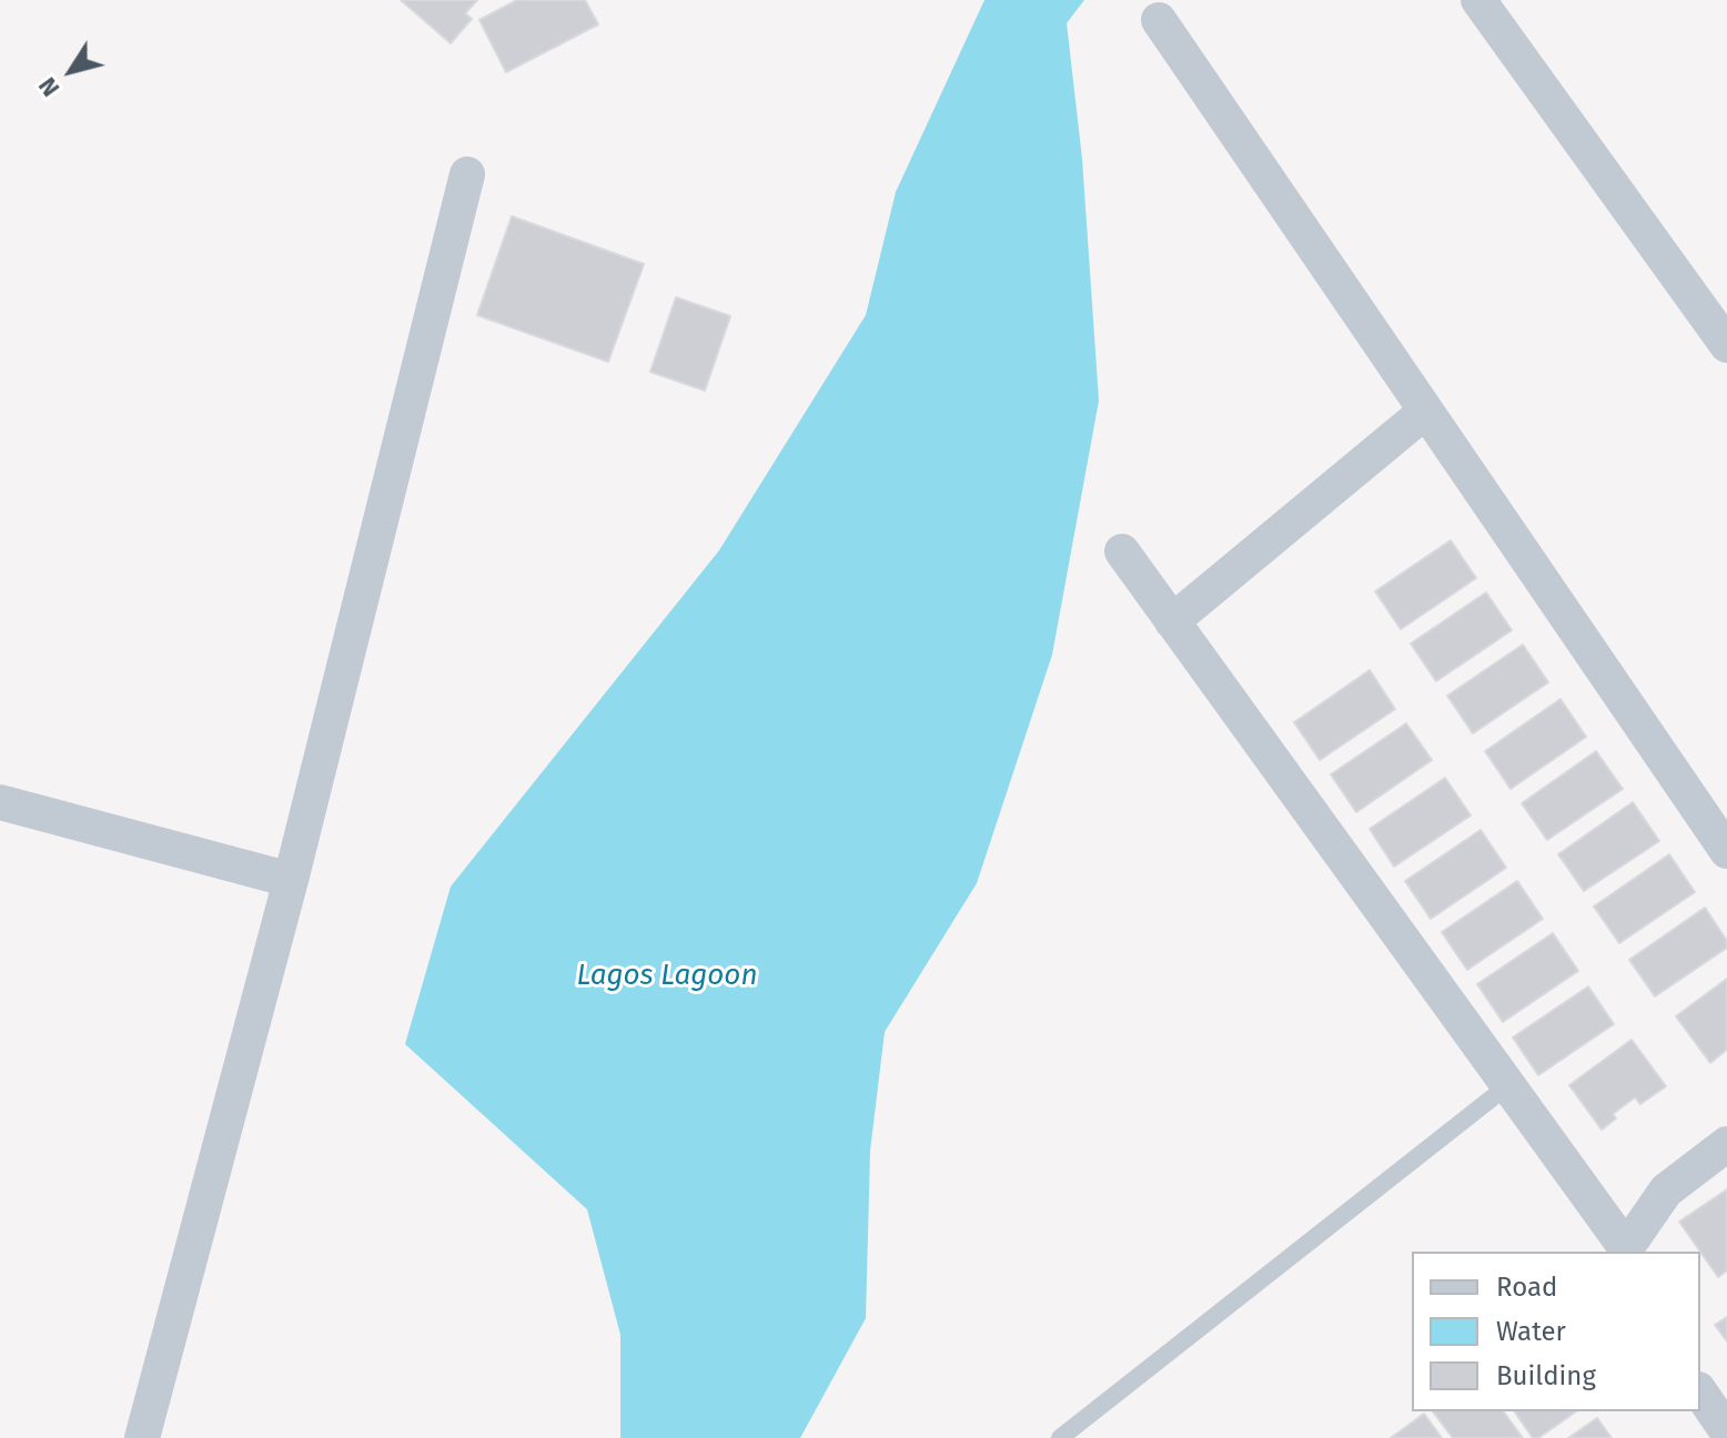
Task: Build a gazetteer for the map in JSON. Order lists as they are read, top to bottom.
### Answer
{
  "water": ["Lagos Lagoon"],
  "legend": ["Road", "Water", "Building"],
  "north": "bottom left"
}
